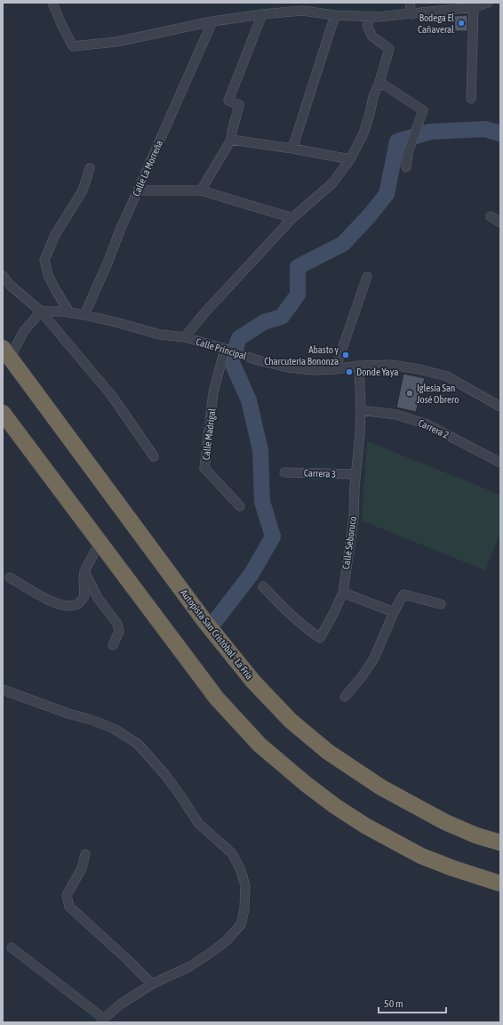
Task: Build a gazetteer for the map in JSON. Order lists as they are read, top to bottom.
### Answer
{
  "streets": {
    "highway": ["Autopista San Cristóbal - La Fría"],
    "street": [
      "Calle La Morreña",
      "Calle Principal",
      "Carrera 2",
      "Calle Madrigal",
      "Carrera 3",
      "Calle Seboruco"
    ]
  },
  "crossings": [
    ["Calle La Morreña", "Calle Principal"],
    ["Calle Principal", "Calle Madrigal"],
    ["Calle Principal", "Calle Seboruco"],
    ["Carrera 2", "Calle Seboruco"],
    ["Carrera 3", "Calle Seboruco"]
  ],
  "places": [
    "Bodega El Cañaveral",
    "Abasto y Charcutería Bononza",
    "Donde Yaya",
    "Iglesia San José Obrero"
  ],
  "scale_bar": "50 m"
}
